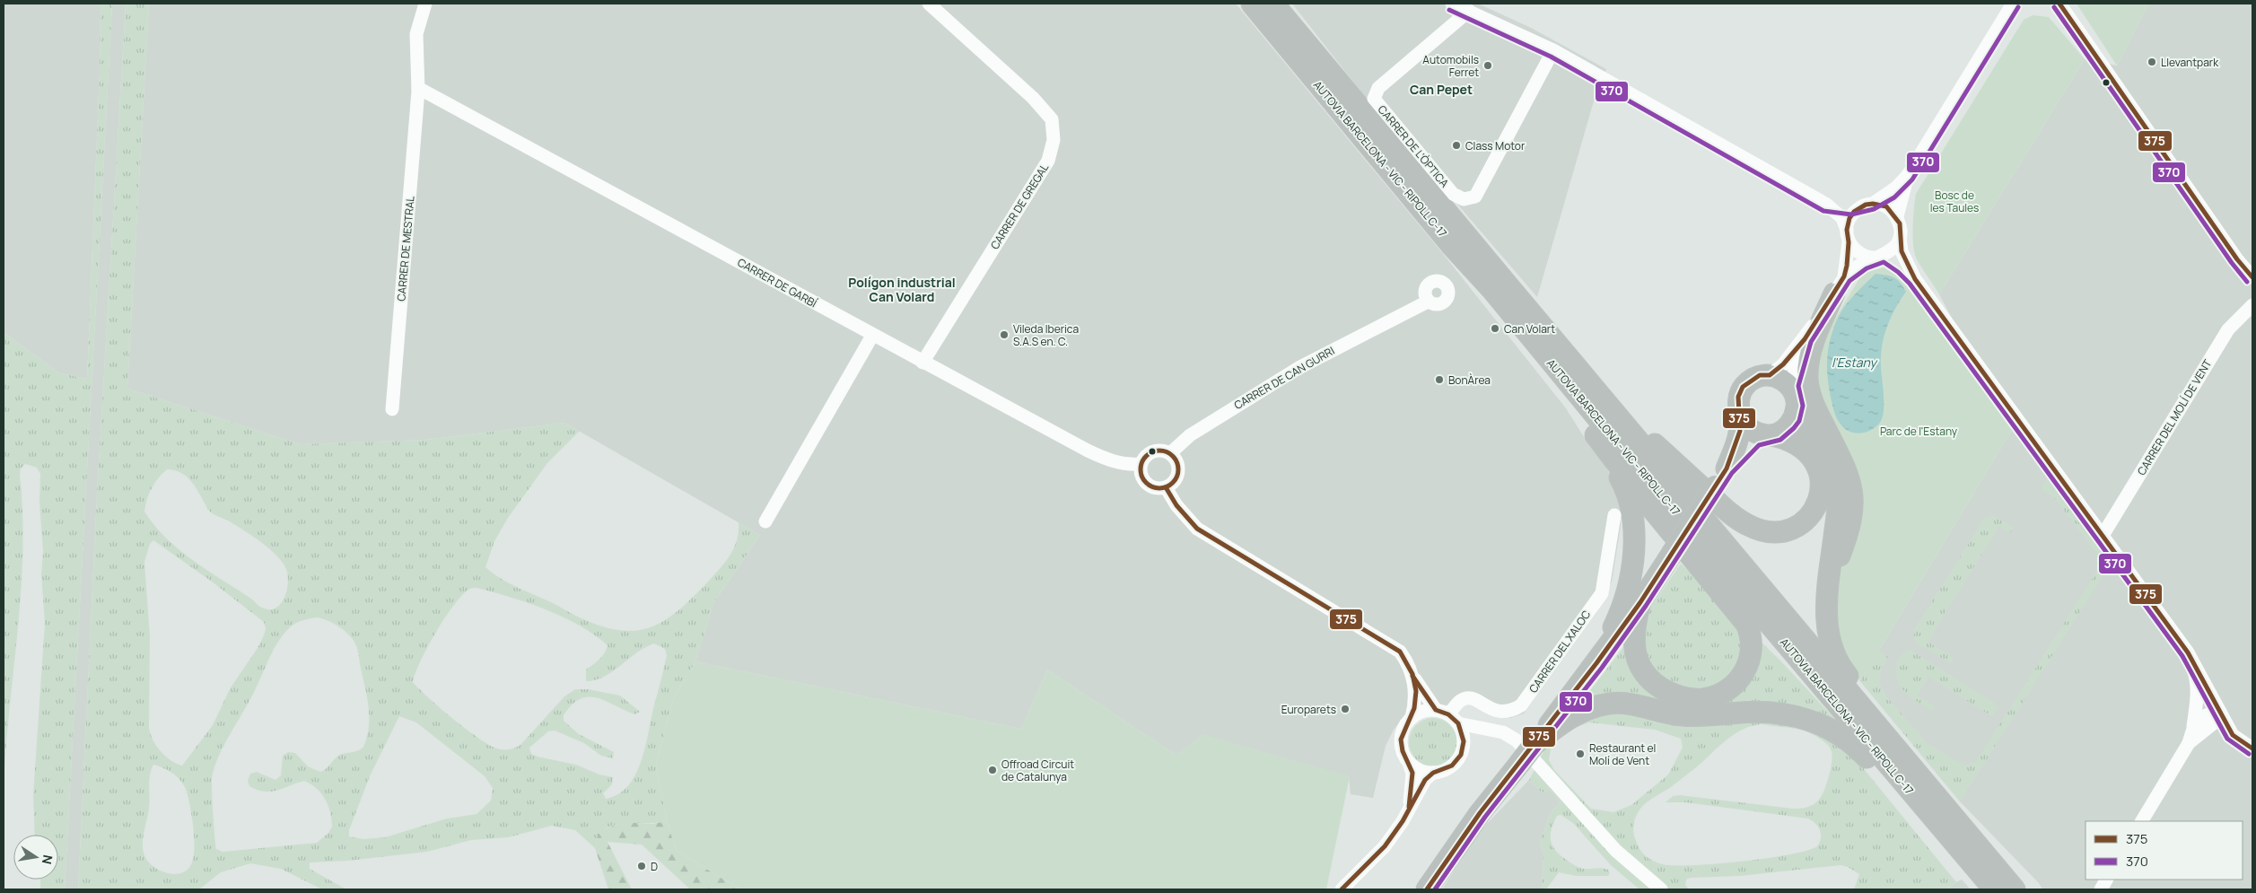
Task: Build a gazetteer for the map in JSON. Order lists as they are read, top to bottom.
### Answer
{
  "streets": {
    "highway": ["AUTOVIA BARCELONA - VIC - RIPOLL C-17"],
    "street": [
      "CARRER DE L'ÒPTICA",
      "CARRER DE GREGAL",
      "CARRER DE MESTRAL",
      "CARRER DE GARBÍ",
      "CARRER DE CAN GURRI",
      "CARRER DEL MOLÍ DE VENT",
      "CARRER DEL XALOC"
    ]
  },
  "crossings": [
    ["CARRER DE GREGAL", "CARRER DE GARBÍ"],
    ["CARRER DE MESTRAL", "CARRER DE GARBÍ"],
    ["CARRER DE GARBÍ", "CARRER DE CAN GURRI"]
  ],
  "districts": ["Can Pepet", "Polígon industrial Can Volard"],
  "water": ["l'Estany"],
  "parks": ["Bosc de les Taules", "Parc de l'Estany"],
  "places": [
    "Llevantpark",
    "Automobils Ferret",
    "Class Motor",
    "Can Volart",
    "Vileda Iberica S.A.S en. C.",
    "BonÀrea",
    "Europarets",
    "Restaurant el Molí de Vent",
    "Offroad Circuit de Catalunya",
    "D"
  ],
  "lines": ["transit line 375", "transit line 370"],
  "legend": ["375", "370"],
  "north": "right"
}
